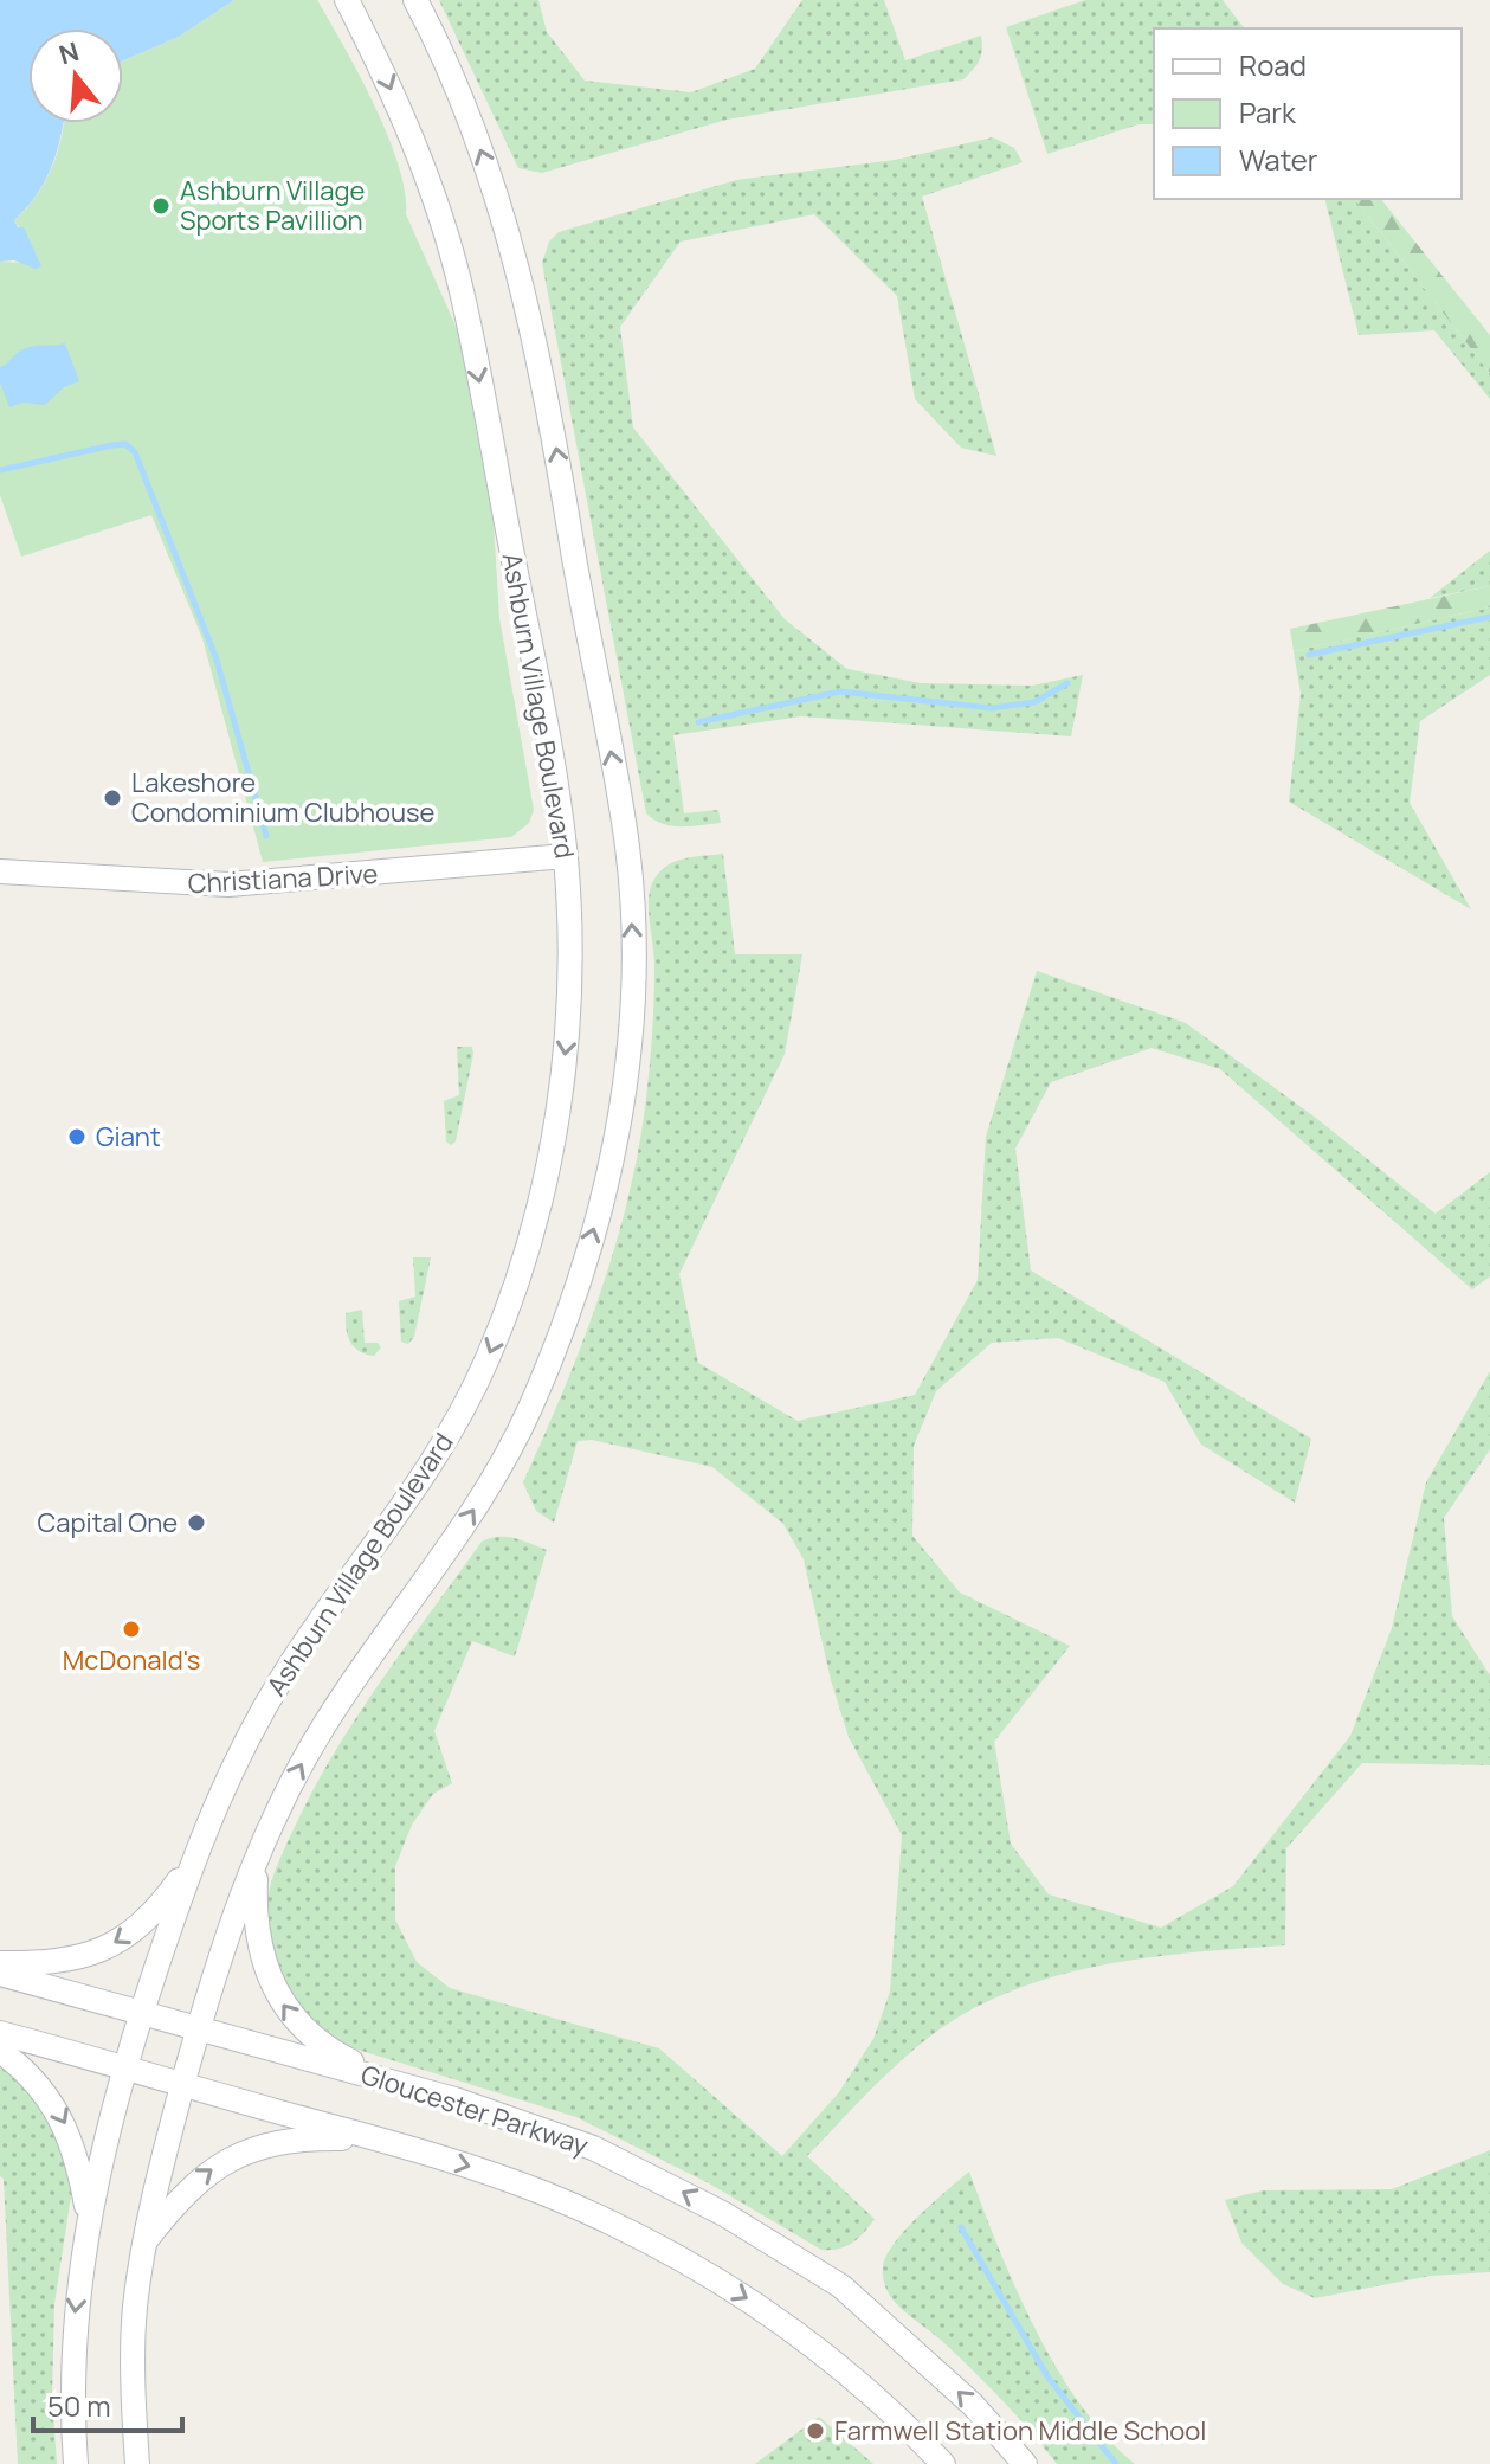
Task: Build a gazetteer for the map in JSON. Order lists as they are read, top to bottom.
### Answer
{
  "streets": {
    "main road": ["Ashburn Village Boulevard", "Christiana Drive", "Gloucester Parkway"]
  },
  "crossings": [
    ["Ashburn Village Boulevard", "Christiana Drive"],
    ["Ashburn Village Boulevard", "Gloucester Parkway"]
  ],
  "places": [
    "Ashburn Village Sports Pavillion",
    "Lakeshore Condominium Clubhouse",
    "Giant",
    "Capital One",
    "McDonald's",
    "Farmwell Station Middle School"
  ],
  "legend": ["Road", "Park", "Water"],
  "scale_bar": "50 m",
  "north": "top"
}
